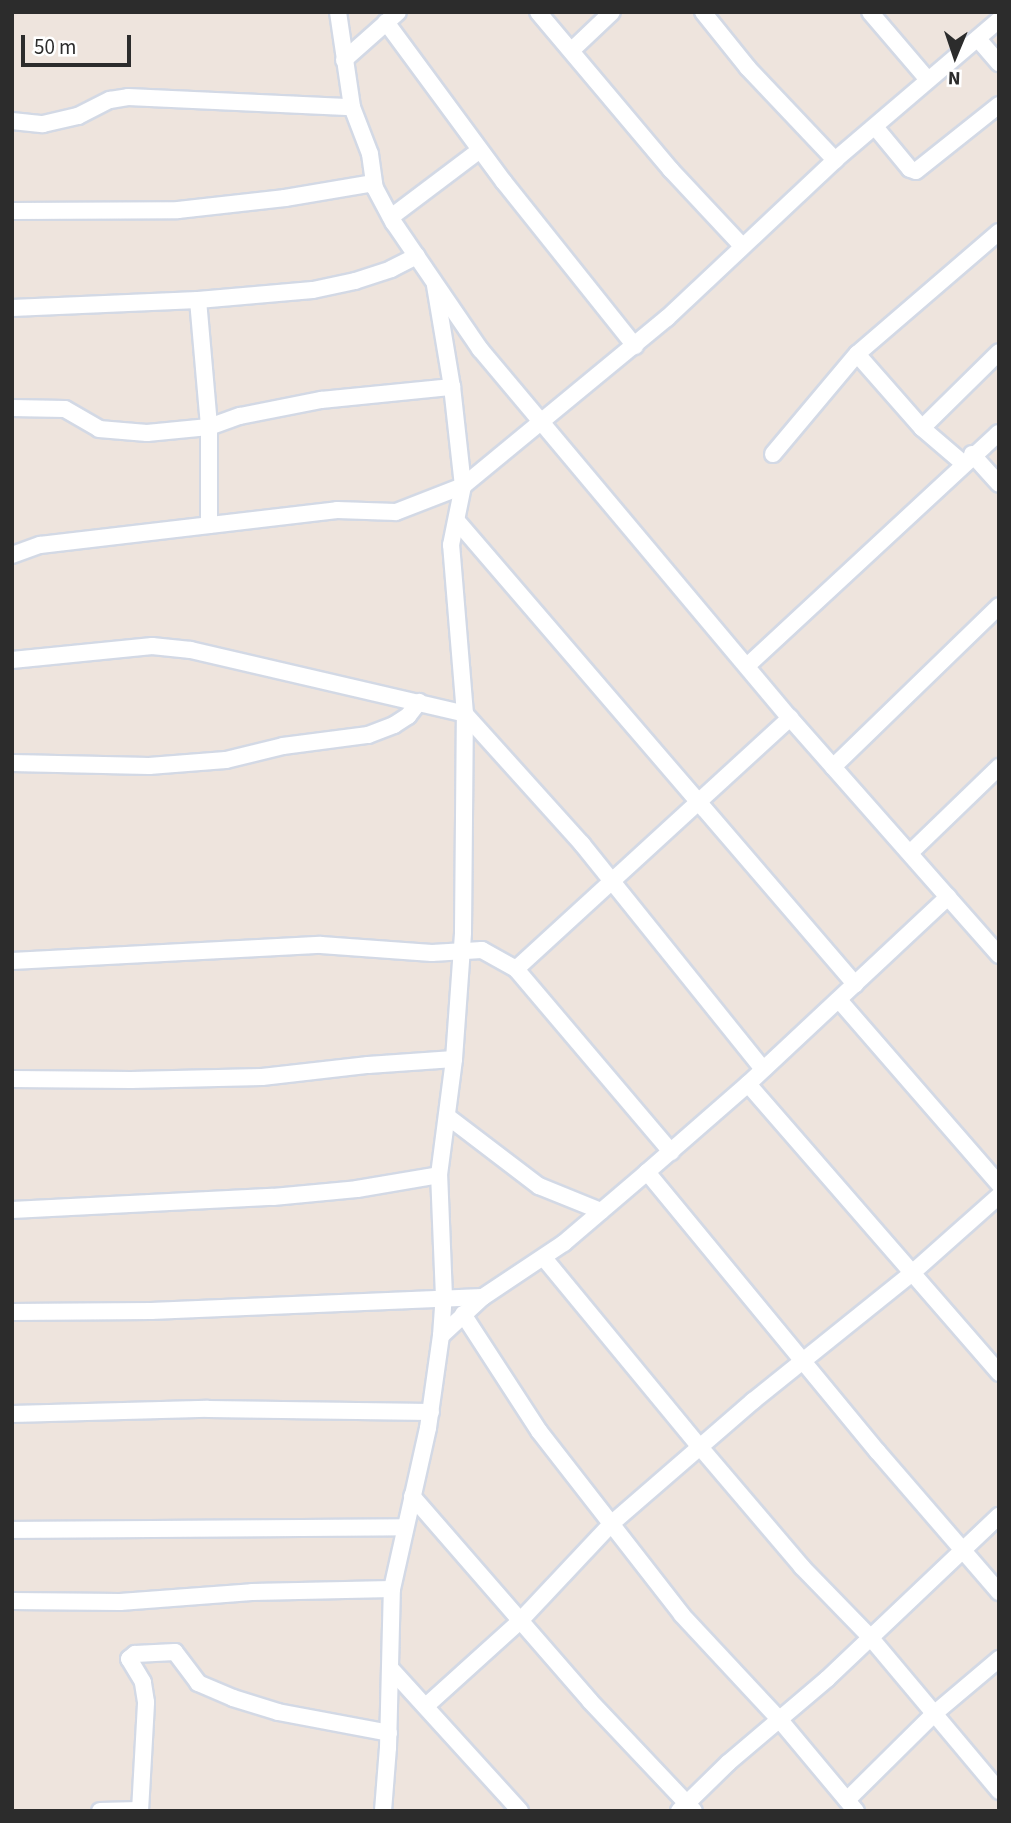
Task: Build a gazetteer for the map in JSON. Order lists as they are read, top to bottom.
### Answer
{
  "scale_bar": "50 m",
  "north": "bottom"
}
